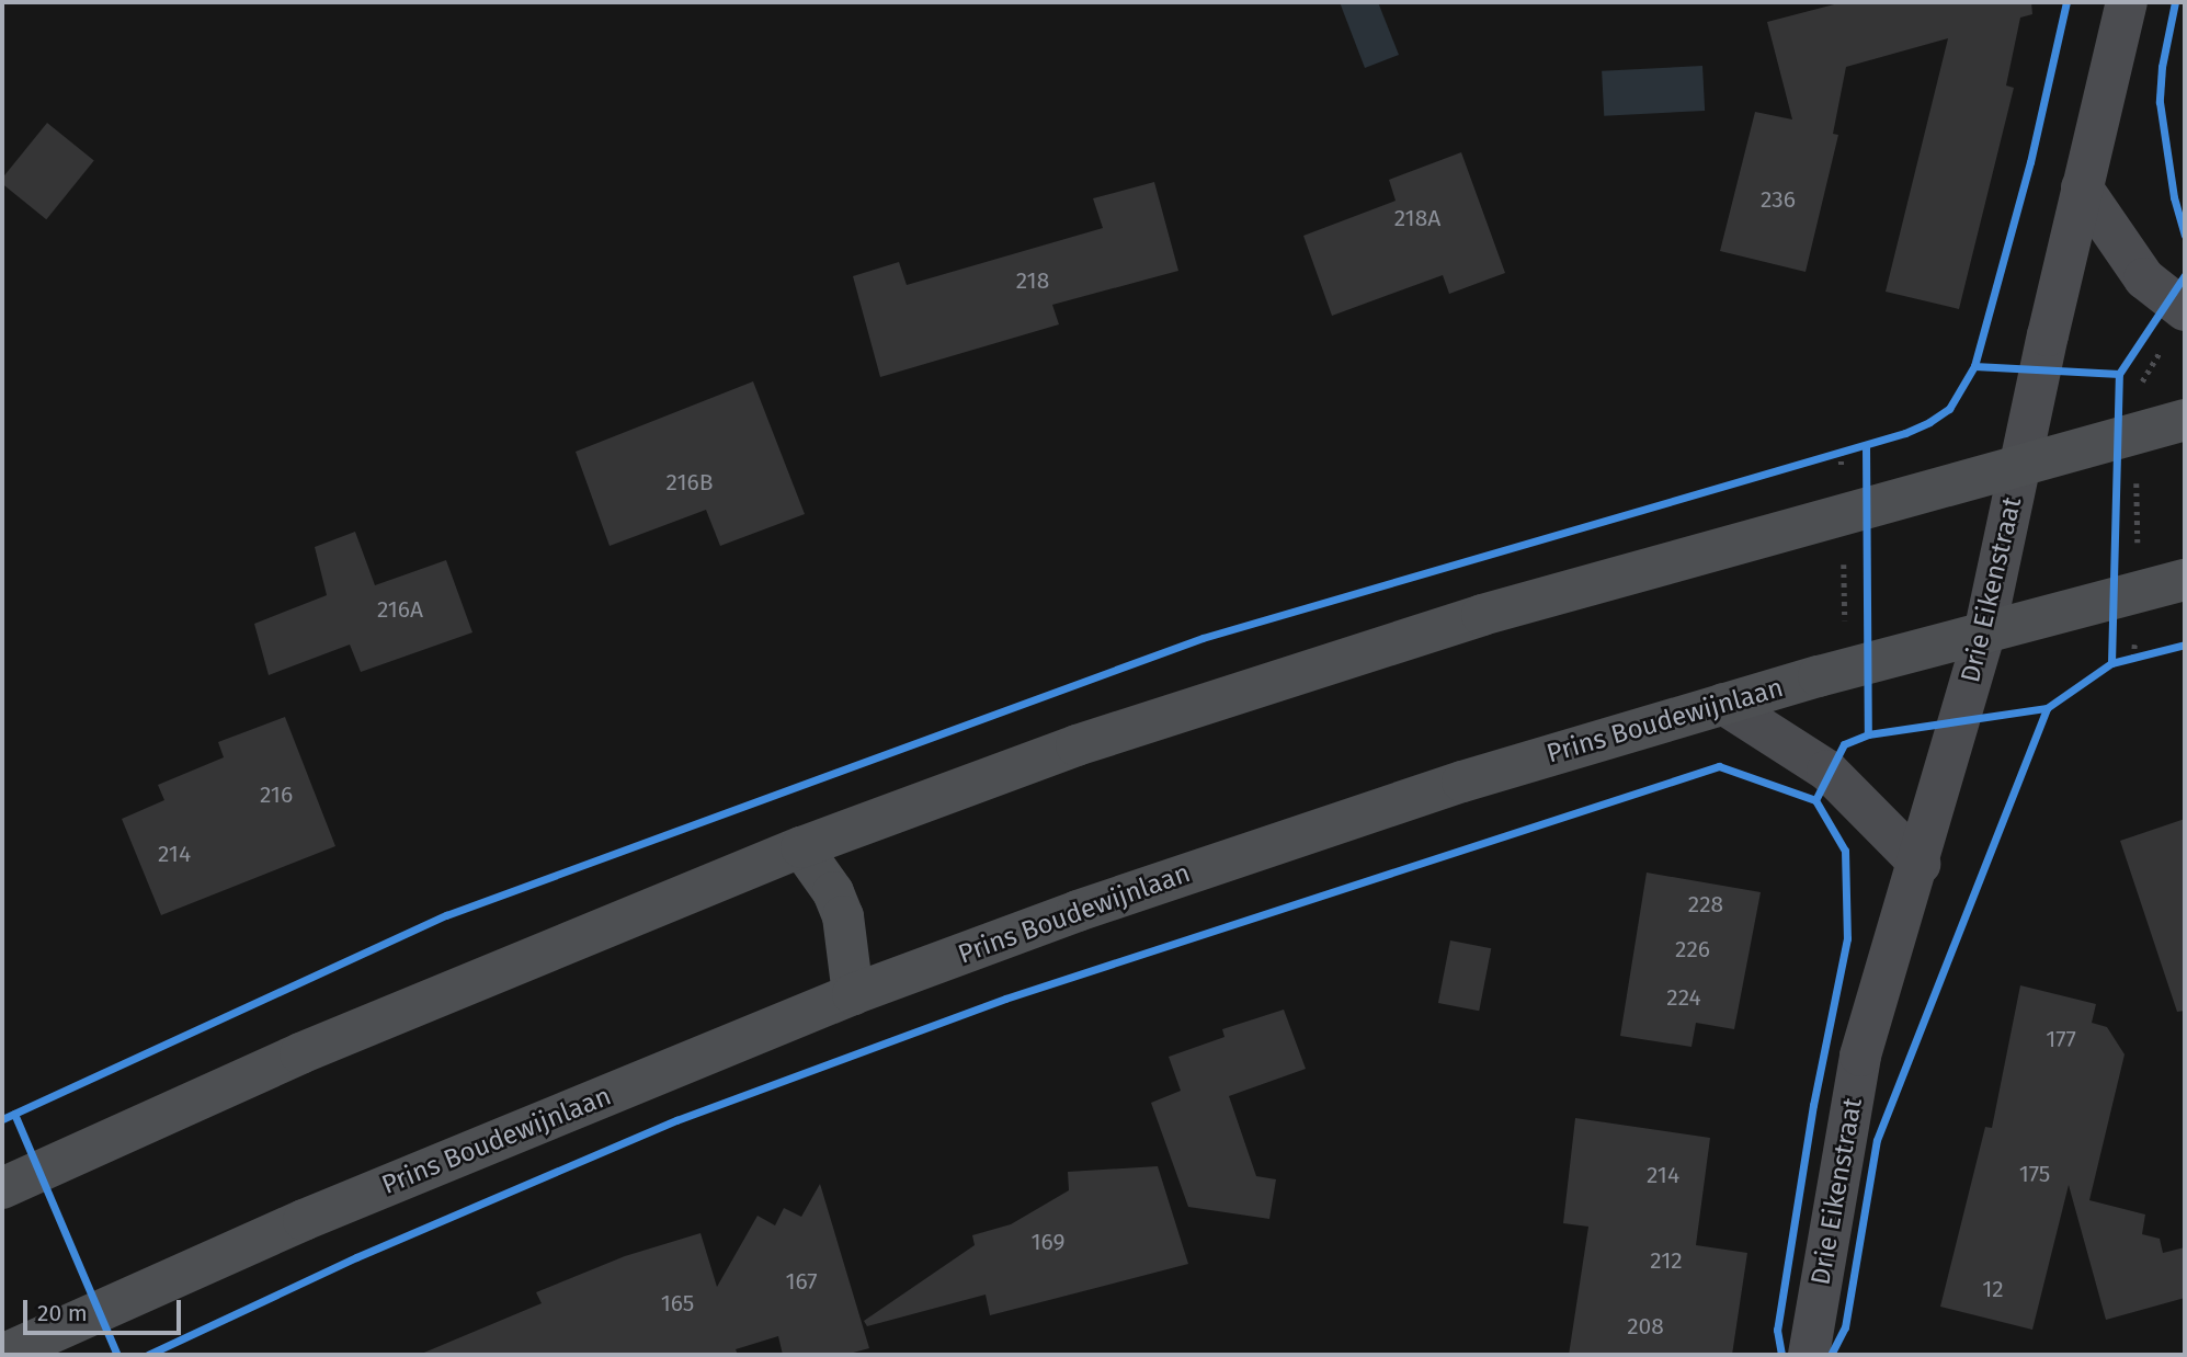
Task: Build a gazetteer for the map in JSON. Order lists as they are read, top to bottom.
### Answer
{
  "streets": {
    "main road": ["Prins Boudewijnlaan"],
    "street": ["Drie Eikenstraat"]
  },
  "crossings": [
    ["Drie Eikenstraat", "Prins Boudewijnlaan"]
  ],
  "house_numbers": [
    "236",
    "218A",
    "218",
    "216B",
    "216A",
    "216",
    "214",
    "228",
    "226",
    "224",
    "177",
    "175",
    "214",
    "169",
    "212",
    "167",
    "12",
    "165",
    "208"
  ],
  "scale_bar": "20 m"
}
